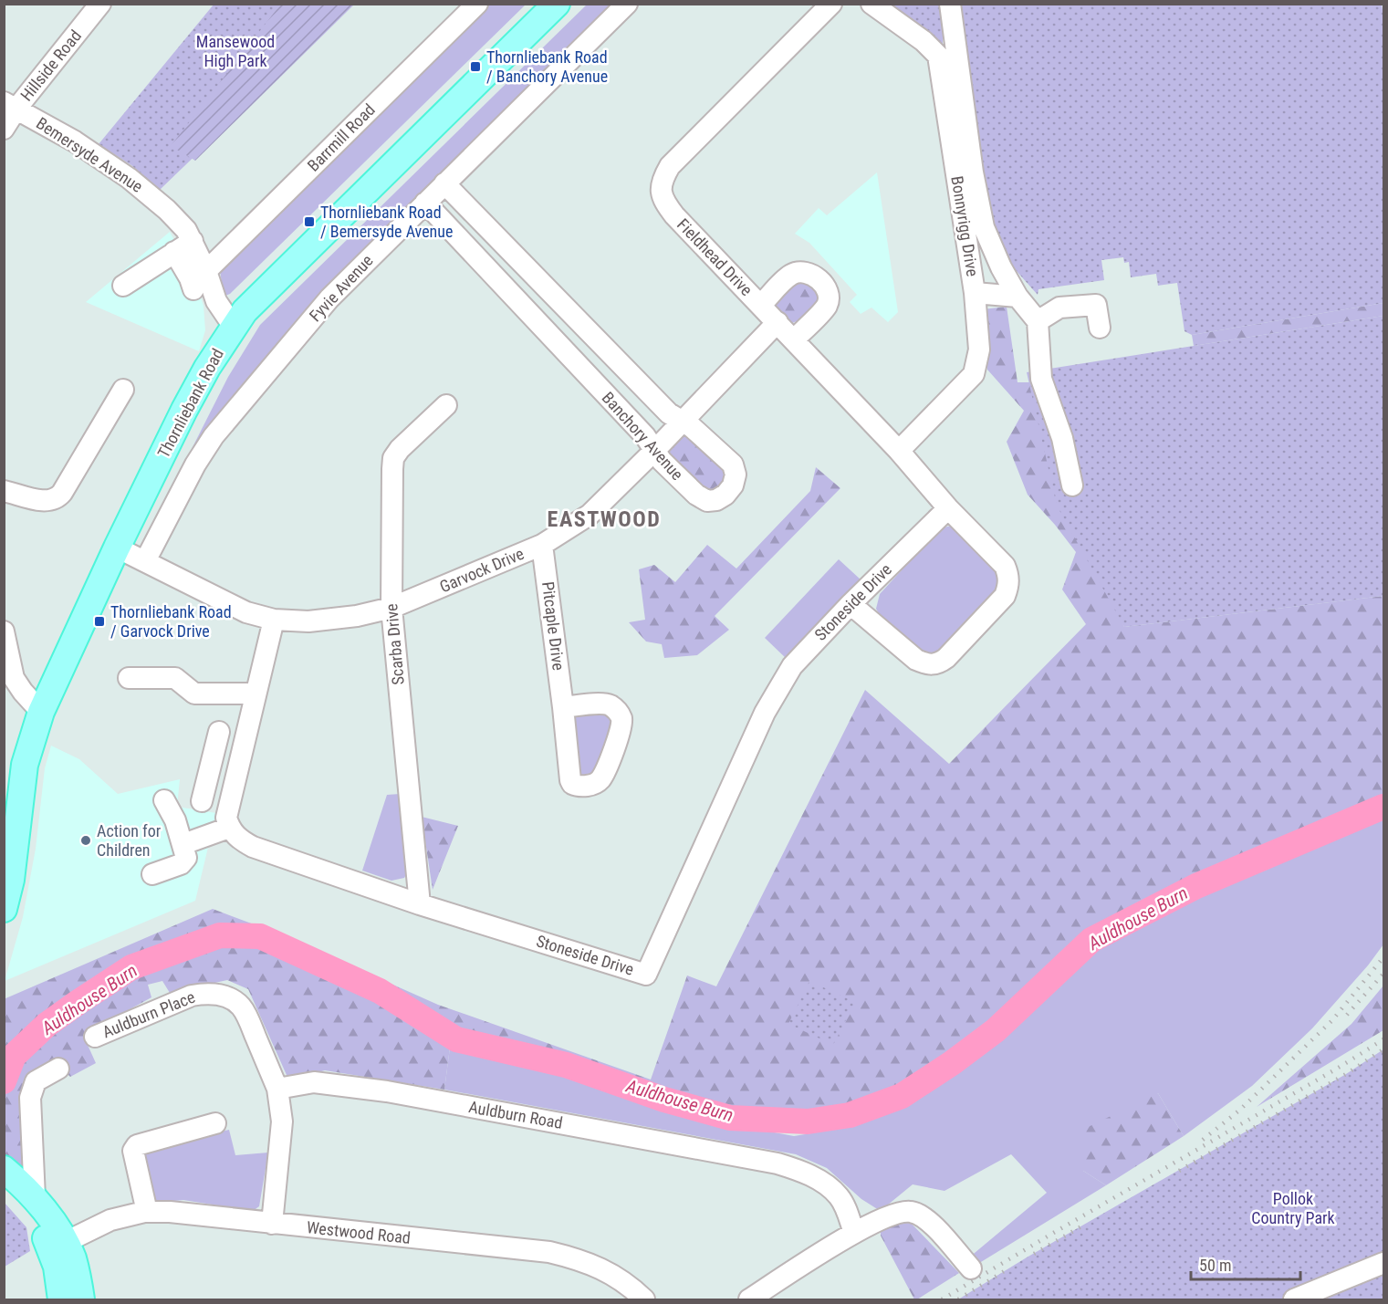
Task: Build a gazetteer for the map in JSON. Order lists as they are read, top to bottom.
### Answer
{
  "streets": {
    "main road": ["Thornliebank Road"],
    "street": [
      "Hillside Road",
      "Barrmill Road",
      "Bemersyde Avenue",
      "Bonnyrigg Drive",
      "Fieldhead Drive",
      "Fyvie Avenue",
      "Banchory Avenue",
      "Garvock Drive",
      "Stoneside Drive",
      "Pitcaple Drive",
      "Scarba Drive",
      "Auldburn Place",
      "Auldburn Road",
      "Westwood Road"
    ]
  },
  "crossings": [
    ["Hillside Road", "Bemersyde Avenue"],
    ["Barrmill Road", "Bemersyde Avenue"],
    ["Bemersyde Avenue", "Thornliebank Road"],
    ["Bonnyrigg Drive", "Fieldhead Drive"],
    ["Fieldhead Drive", "Garvock Drive"],
    ["Fieldhead Drive", "Stoneside Drive"],
    ["Fyvie Avenue", "Banchory Avenue"],
    ["Fyvie Avenue", "Garvock Drive"],
    ["Thornliebank Road", "Garvock Drive"],
    ["Banchory Avenue", "Garvock Drive"],
    ["Garvock Drive", "Pitcaple Drive"],
    ["Garvock Drive", "Scarba Drive"],
    ["Stoneside Drive", "Scarba Drive"],
    ["Auldburn Place", "Auldburn Road"]
  ],
  "districts": ["EASTWOOD"],
  "water": ["Auldhouse Burn"],
  "parks": ["Mansewood High Park", "Pollok Country Park"],
  "places": {
    "transit": ["Thornliebank Road / Banchory Avenue", "Thornliebank Road / Bemersyde Avenue", "Thornliebank Road / Garvock Drive"],
    "other": ["Action for Children"]
  },
  "scale_bar": "50 m"
}
